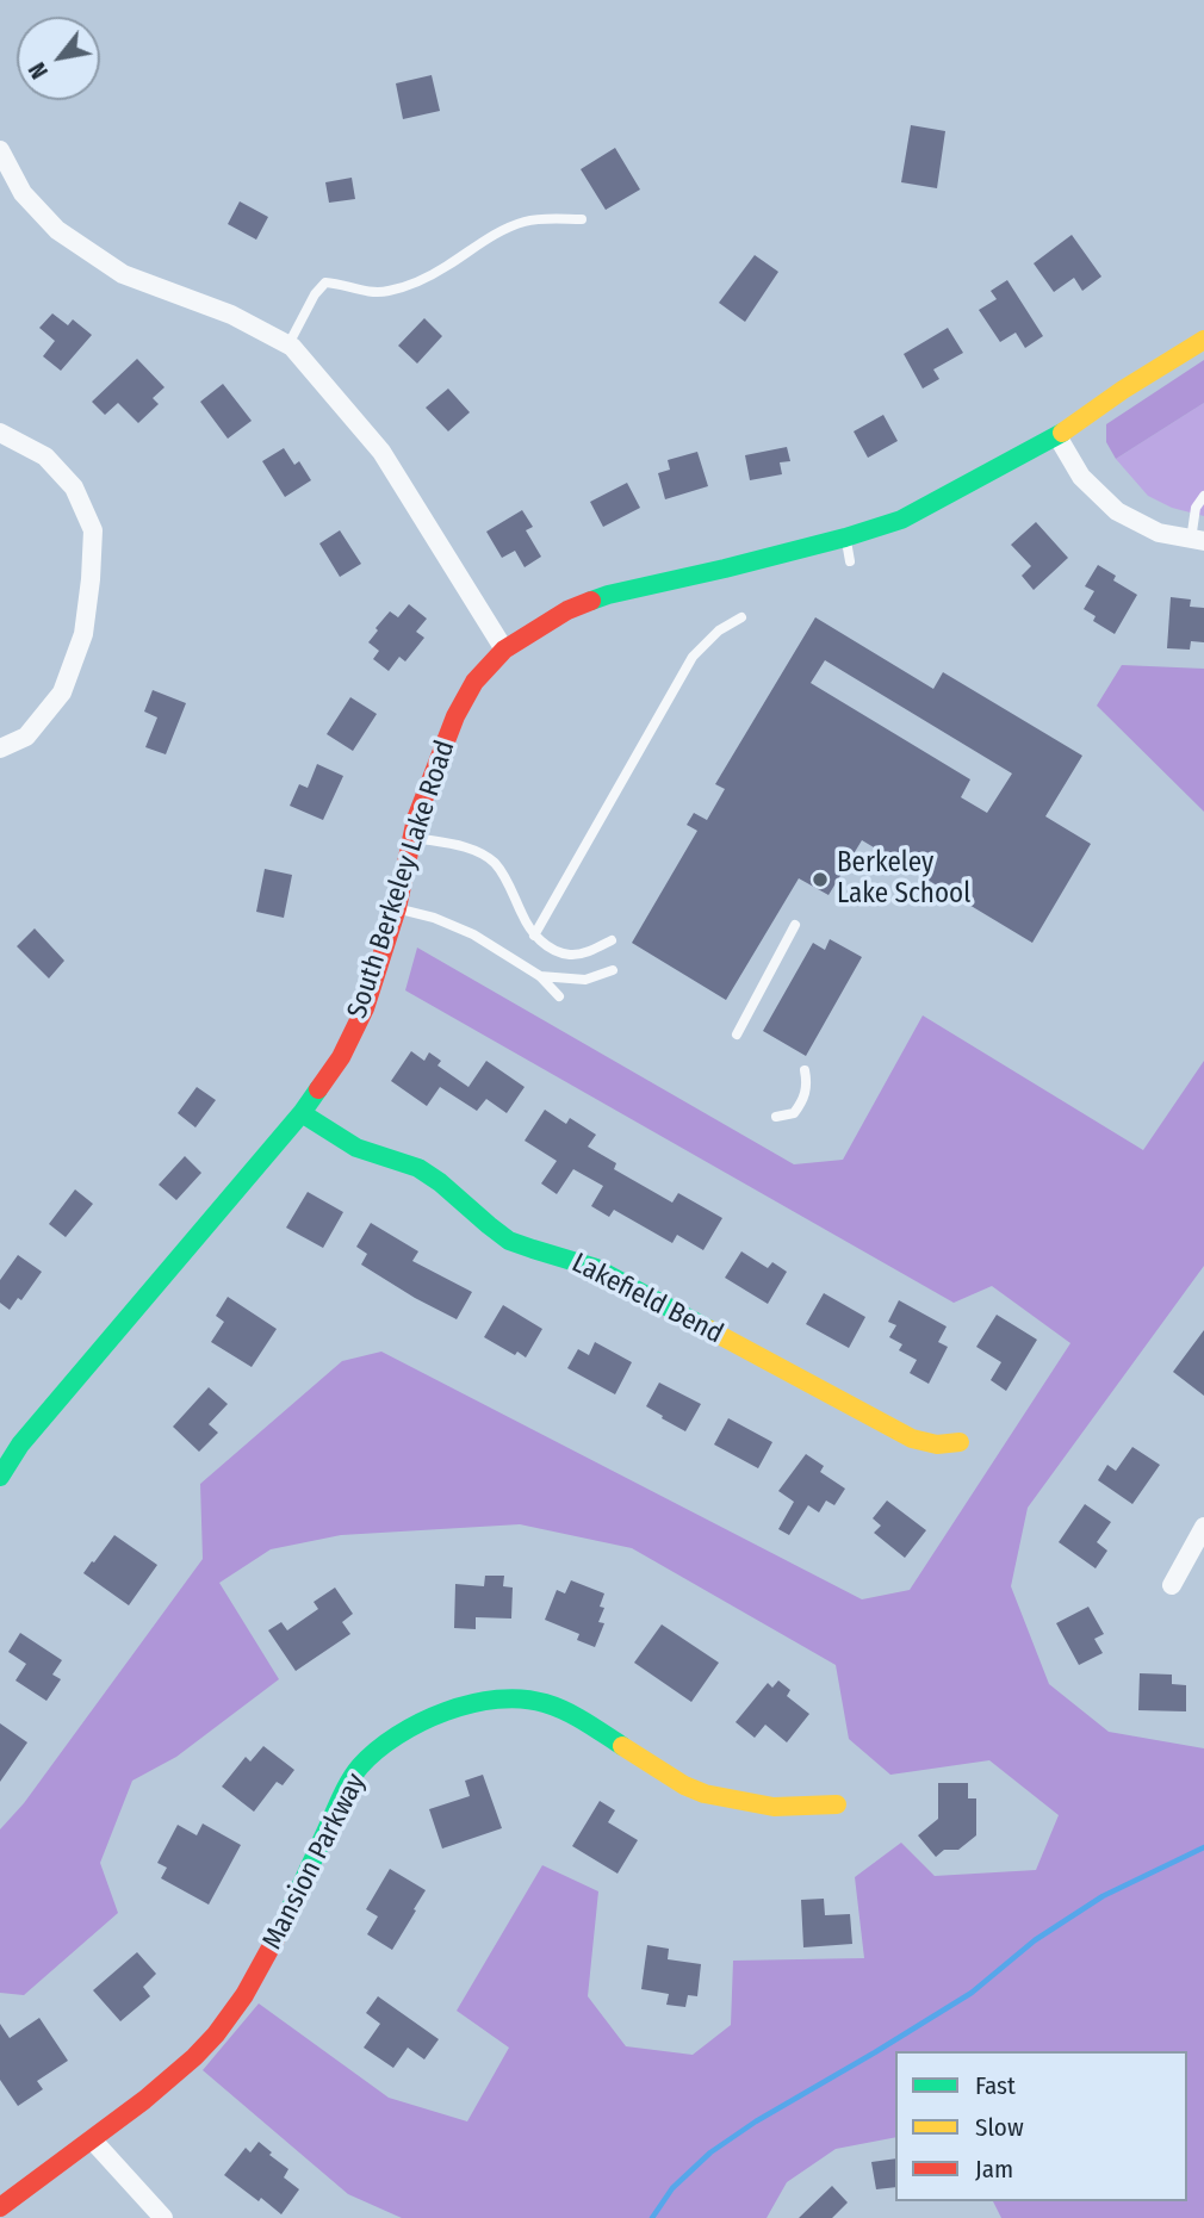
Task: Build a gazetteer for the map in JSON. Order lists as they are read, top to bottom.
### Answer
{
  "streets": {
    "street": ["South Berkeley Lake Road", "Lakefield Bend", "Mansion Parkway"]
  },
  "crossings": [
    ["South Berkeley Lake Road", "Lakefield Bend"]
  ],
  "places": ["Berkeley Lake School"],
  "legend": ["Fast", "Slow", "Jam"],
  "north": "bottom left"
}
